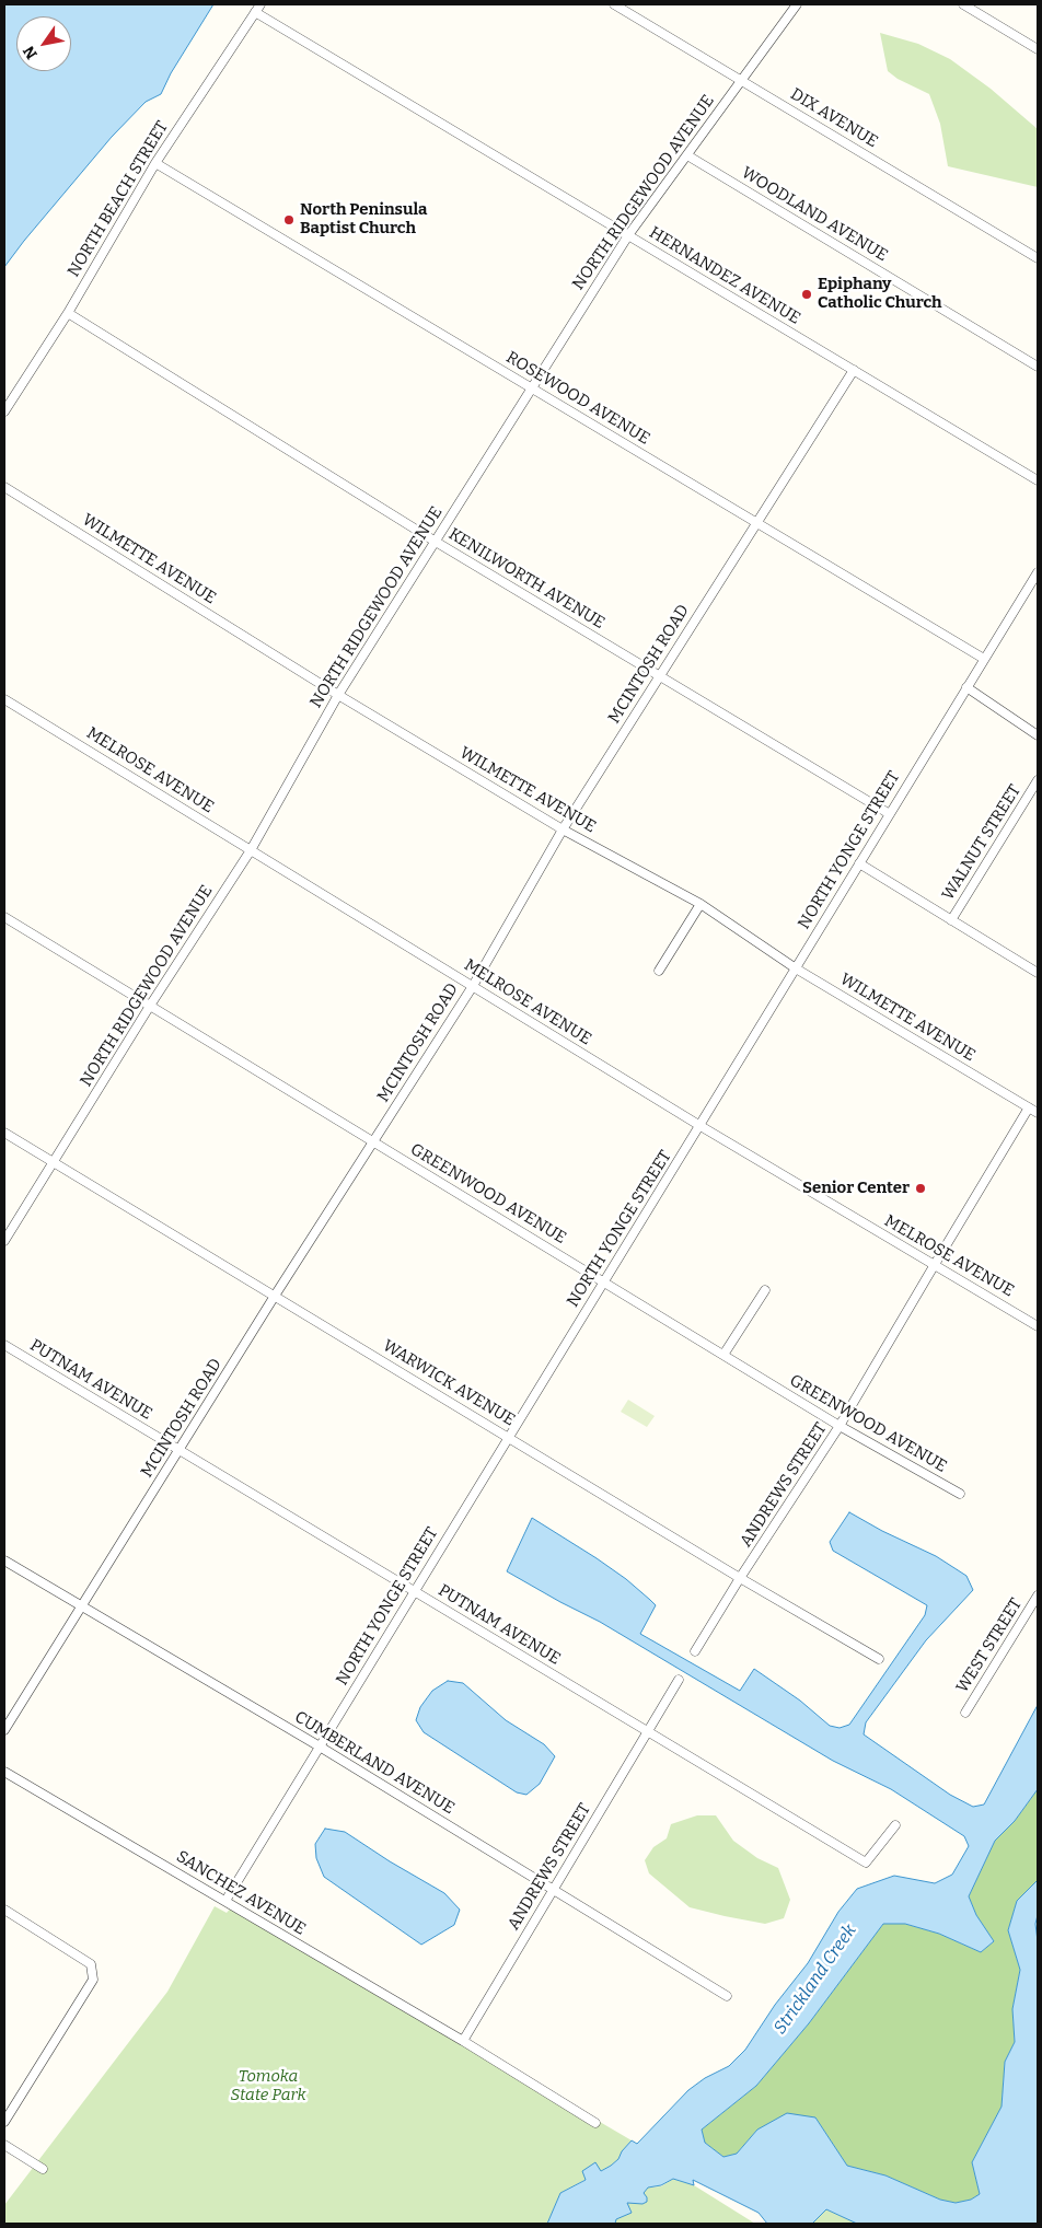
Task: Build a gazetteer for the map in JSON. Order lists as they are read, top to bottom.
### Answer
{
  "streets": {
    "street": [
      "DIX AVENUE",
      "NORTH RIDGEWOOD AVENUE",
      "NORTH BEACH STREET",
      "WOODLAND AVENUE",
      "HERNANDEZ AVENUE",
      "ROSEWOOD AVENUE",
      "WILMETTE AVENUE",
      "KENILWORTH AVENUE",
      "MCINTOSH ROAD",
      "MELROSE AVENUE",
      "WALNUT STREET",
      "NORTH YONGE STREET",
      "GREENWOOD AVENUE",
      "PUTNAM AVENUE",
      "WARWICK AVENUE",
      "ANDREWS STREET",
      "WEST STREET",
      "CUMBERLAND AVENUE",
      "SANCHEZ AVENUE"
    ]
  },
  "crossings": [
    ["DIX AVENUE", "NORTH RIDGEWOOD AVENUE"],
    ["NORTH RIDGEWOOD AVENUE", "WOODLAND AVENUE"],
    ["NORTH RIDGEWOOD AVENUE", "HERNANDEZ AVENUE"],
    ["NORTH RIDGEWOOD AVENUE", "ROSEWOOD AVENUE"],
    ["NORTH RIDGEWOOD AVENUE", "WILMETTE AVENUE"],
    ["NORTH RIDGEWOOD AVENUE", "KENILWORTH AVENUE"],
    ["NORTH RIDGEWOOD AVENUE", "MELROSE AVENUE"],
    ["NORTH RIDGEWOOD AVENUE", "GREENWOOD AVENUE"],
    ["NORTH RIDGEWOOD AVENUE", "WARWICK AVENUE"],
    ["NORTH BEACH STREET", "HERNANDEZ AVENUE"],
    ["NORTH BEACH STREET", "ROSEWOOD AVENUE"],
    ["NORTH BEACH STREET", "KENILWORTH AVENUE"],
    ["HERNANDEZ AVENUE", "MCINTOSH ROAD"],
    ["ROSEWOOD AVENUE", "MCINTOSH ROAD"],
    ["ROSEWOOD AVENUE", "NORTH YONGE STREET"],
    ["WILMETTE AVENUE", "MCINTOSH ROAD"],
    ["WILMETTE AVENUE", "NORTH YONGE STREET"],
    ["WILMETTE AVENUE", "ANDREWS STREET"],
    ["KENILWORTH AVENUE", "MCINTOSH ROAD"],
    ["KENILWORTH AVENUE", "NORTH YONGE STREET"],
    ["MCINTOSH ROAD", "MELROSE AVENUE"],
    ["MCINTOSH ROAD", "GREENWOOD AVENUE"],
    ["MCINTOSH ROAD", "PUTNAM AVENUE"],
    ["MCINTOSH ROAD", "WARWICK AVENUE"],
    ["MCINTOSH ROAD", "CUMBERLAND AVENUE"],
    ["MELROSE AVENUE", "NORTH YONGE STREET"],
    ["MELROSE AVENUE", "ANDREWS STREET"],
    ["NORTH YONGE STREET", "GREENWOOD AVENUE"],
    ["NORTH YONGE STREET", "PUTNAM AVENUE"],
    ["NORTH YONGE STREET", "WARWICK AVENUE"],
    ["NORTH YONGE STREET", "CUMBERLAND AVENUE"],
    ["NORTH YONGE STREET", "SANCHEZ AVENUE"],
    ["GREENWOOD AVENUE", "ANDREWS STREET"],
    ["PUTNAM AVENUE", "ANDREWS STREET"],
    ["WARWICK AVENUE", "ANDREWS STREET"],
    ["ANDREWS STREET", "CUMBERLAND AVENUE"],
    ["ANDREWS STREET", "SANCHEZ AVENUE"]
  ],
  "water": ["Strickland Creek"],
  "parks": ["Tomoka State Park"],
  "places": ["North Peninsula Baptist Church", "Epiphany Catholic Church", "Senior Center"],
  "north": "bottom left"
}
